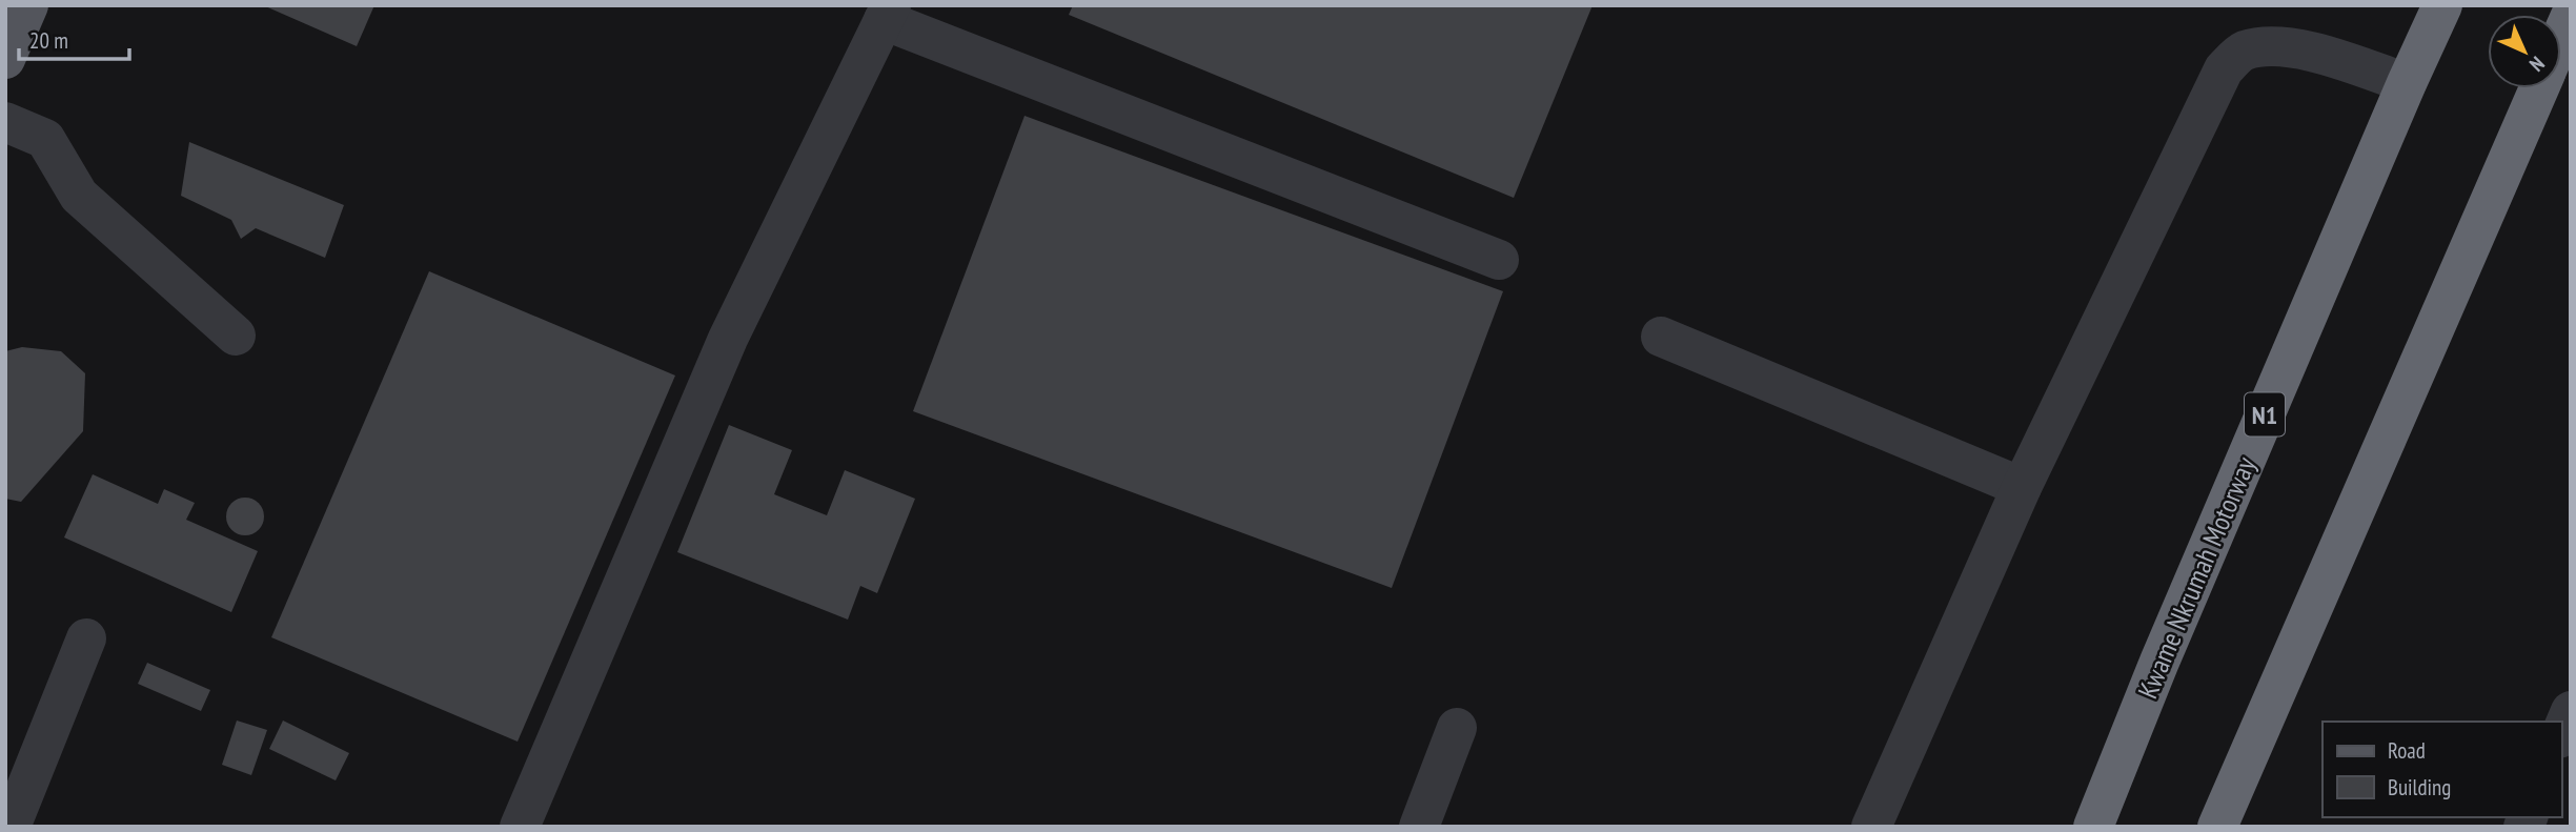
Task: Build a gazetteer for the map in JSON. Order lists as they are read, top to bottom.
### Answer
{
  "streets": {
    "highway": ["N1", "Kwame Nkrumah Motorway"]
  },
  "legend": ["Road", "Building"],
  "scale_bar": "20 m",
  "north": "bottom right"
}
